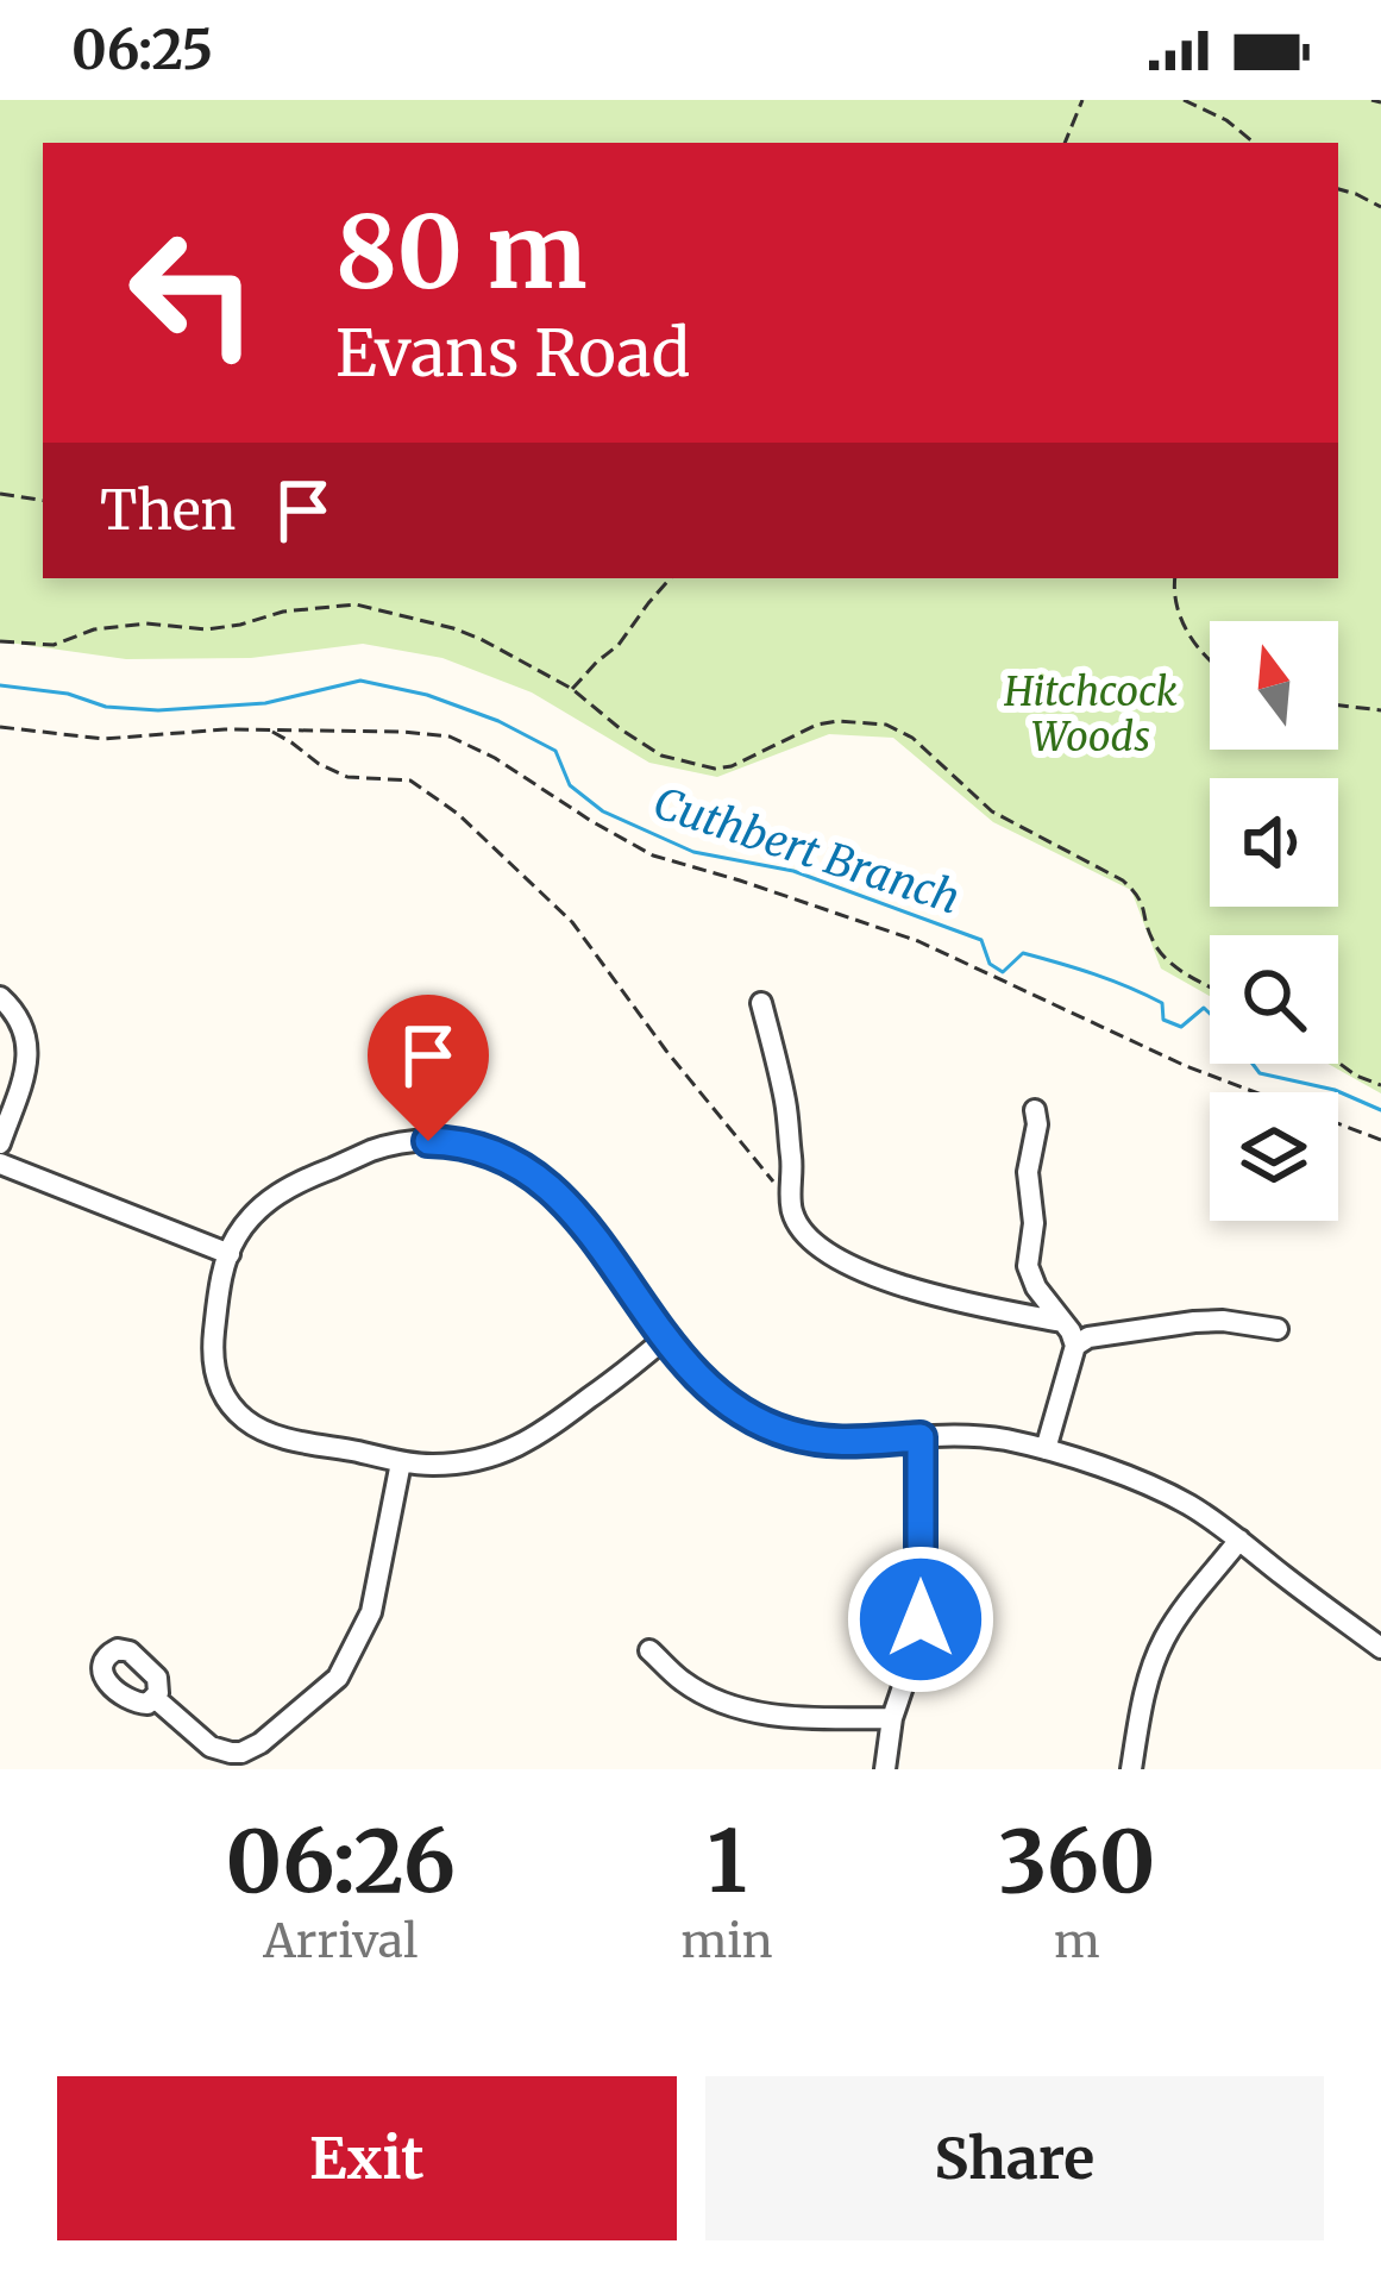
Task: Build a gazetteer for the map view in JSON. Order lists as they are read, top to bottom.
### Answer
{
  "water": ["Cuthbert Branch"],
  "parks": ["Hitchcock Woods"],
  "north": "top",
  "page": {
    "status": "06:25",
    "turn": ["80 m", "Evans Road"],
    "then": "Then",
    "eta": [
      "06:26",
      "Arrival",
      "1",
      "min",
      "360",
      "m"
    ],
    "buttons": ["Exit", "Share"]
  }
}
